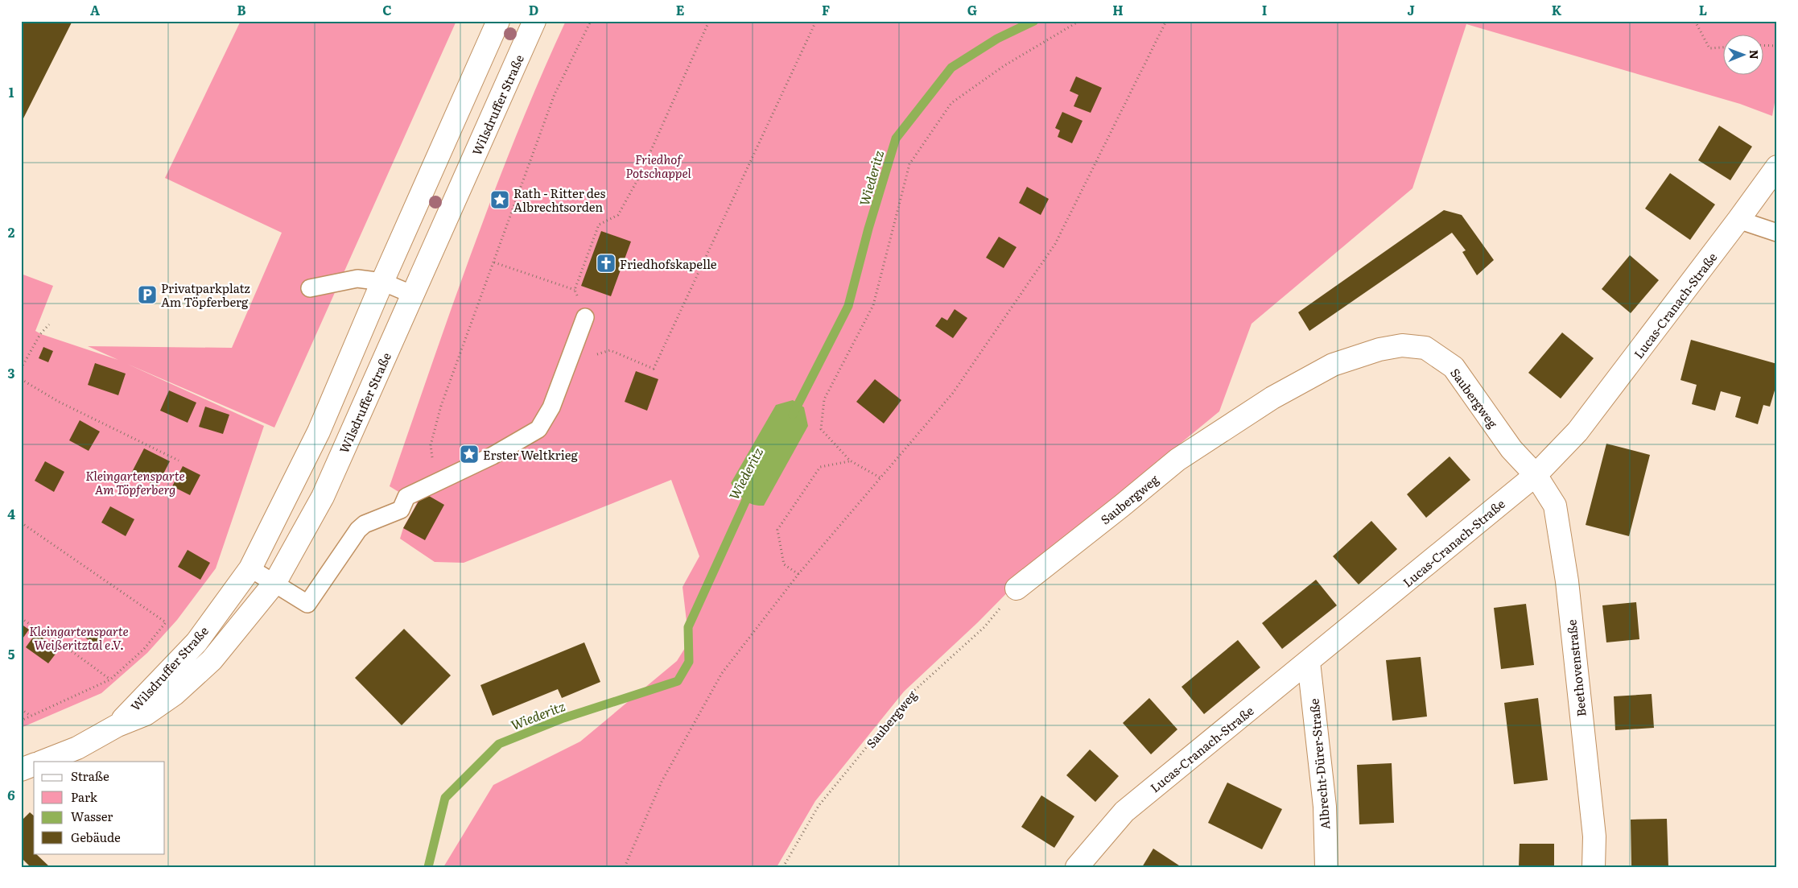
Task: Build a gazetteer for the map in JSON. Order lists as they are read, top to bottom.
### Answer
{
  "streets": {
    "street": [
      "Wilsdruffer Straße",
      "Lucas-Cranach-Straße",
      "Saubergweg",
      "Beethovenstraße",
      "Albrecht-Dürer-Straße"
    ]
  },
  "crossings": [
    ["Lucas-Cranach-Straße", "Saubergweg"],
    ["Lucas-Cranach-Straße", "Beethovenstraße"],
    ["Lucas-Cranach-Straße", "Albrecht-Dürer-Straße"],
    ["Saubergweg", "Beethovenstraße"]
  ],
  "water": ["Wiederitz"],
  "parks": ["Friedhof Potschappel", "Kleingartensparte Am Töpferberg", "Kleingartensparte Weißeritztal e.V."],
  "places": {
    "place": ["Rath - Ritter des Albrechtsorden", "Erster Weltkrieg"],
    "church": ["Friedhofskapelle"],
    "parking": ["Privatparkplatz Am Töpferberg"]
  },
  "legend": [
    "Straße",
    "Park",
    "Wasser",
    "Gebäude"
  ],
  "north": "right",
  "grid": {
    "columns": [
      "A",
      "B",
      "C",
      "D",
      "E",
      "F",
      "G",
      "H",
      "I",
      "J",
      "K",
      "L"
    ],
    "rows": [
      "1",
      "2",
      "3",
      "4",
      "5",
      "6"
    ]
  }
}
